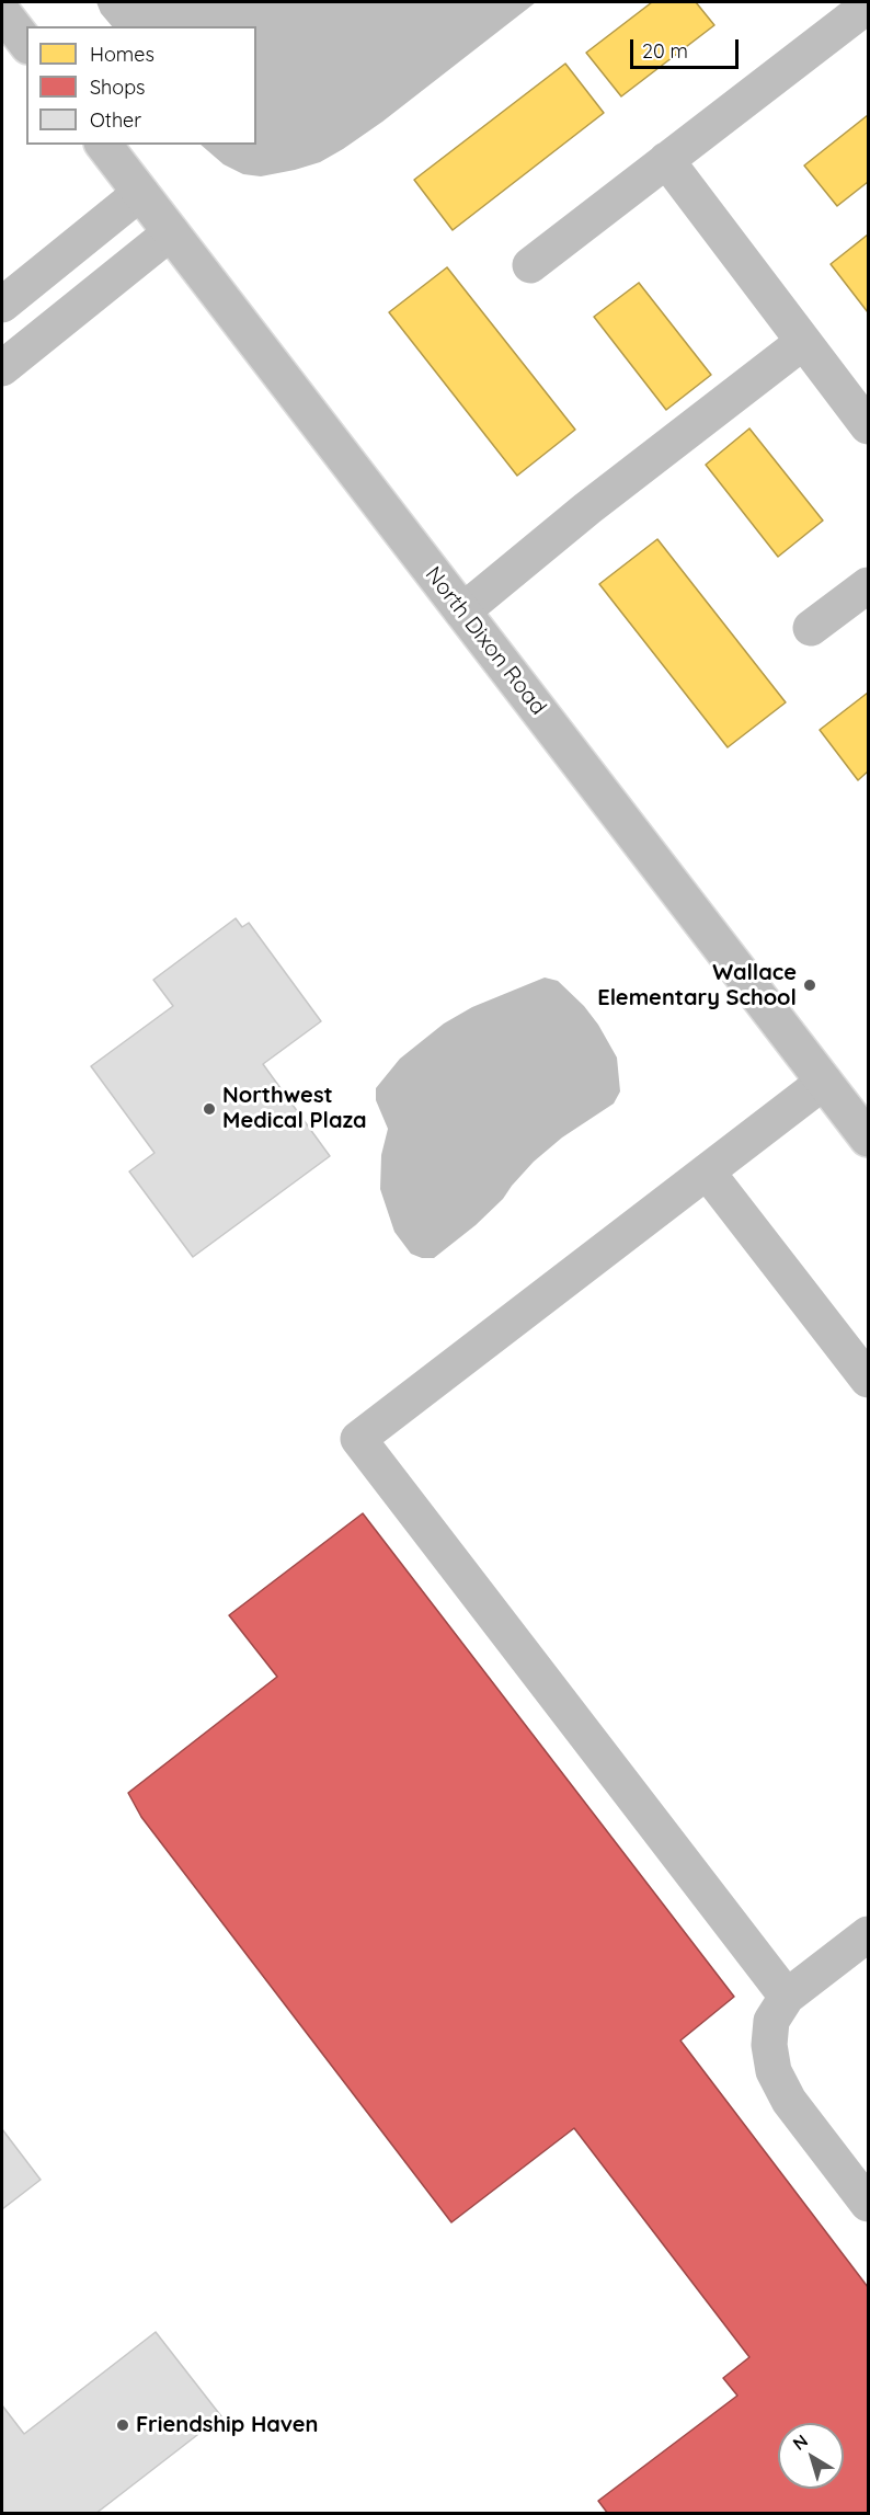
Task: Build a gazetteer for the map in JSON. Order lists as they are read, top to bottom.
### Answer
{
  "streets": {
    "main road": ["North Dixon Road"]
  },
  "places": ["Wallace Elementary School", "Northwest Medical Plaza", "Friendship Haven"],
  "legend": ["Homes", "Shops", "Other"],
  "scale_bar": "20 m",
  "north": "top left"
}
